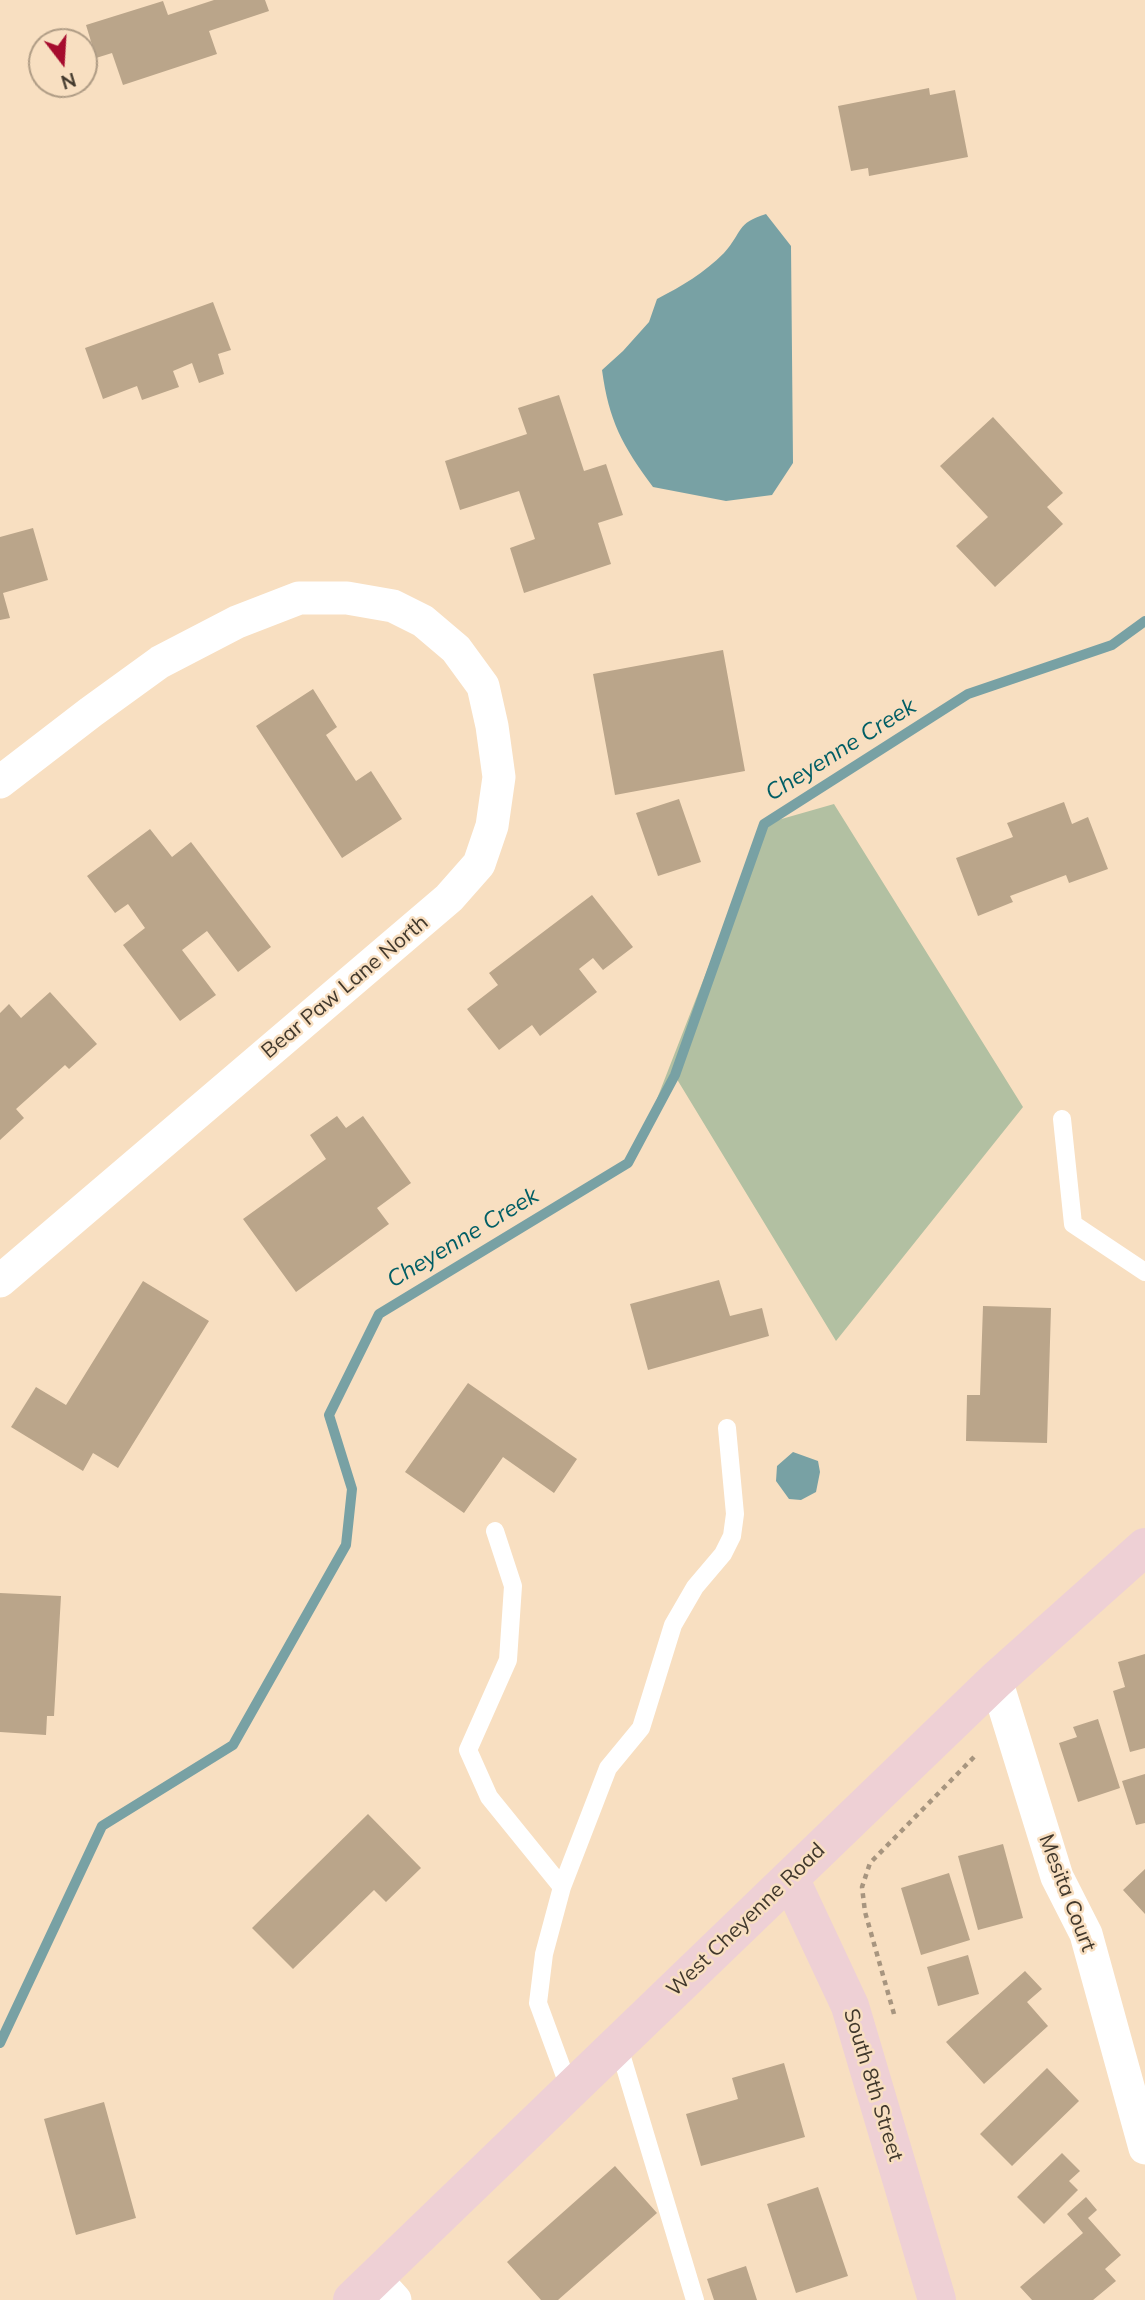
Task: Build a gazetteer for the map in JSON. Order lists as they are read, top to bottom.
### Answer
{
  "streets": {
    "main road": ["West Cheyenne Road", "South 8th Street"],
    "street": ["Bear Paw Lane North", "Mesita Court"]
  },
  "crossings": [
    ["Mesita Court", "West Cheyenne Road"],
    ["West Cheyenne Road", "South 8th Street"]
  ],
  "water": ["Cheyenne Creek"],
  "north": "bottom"
}
